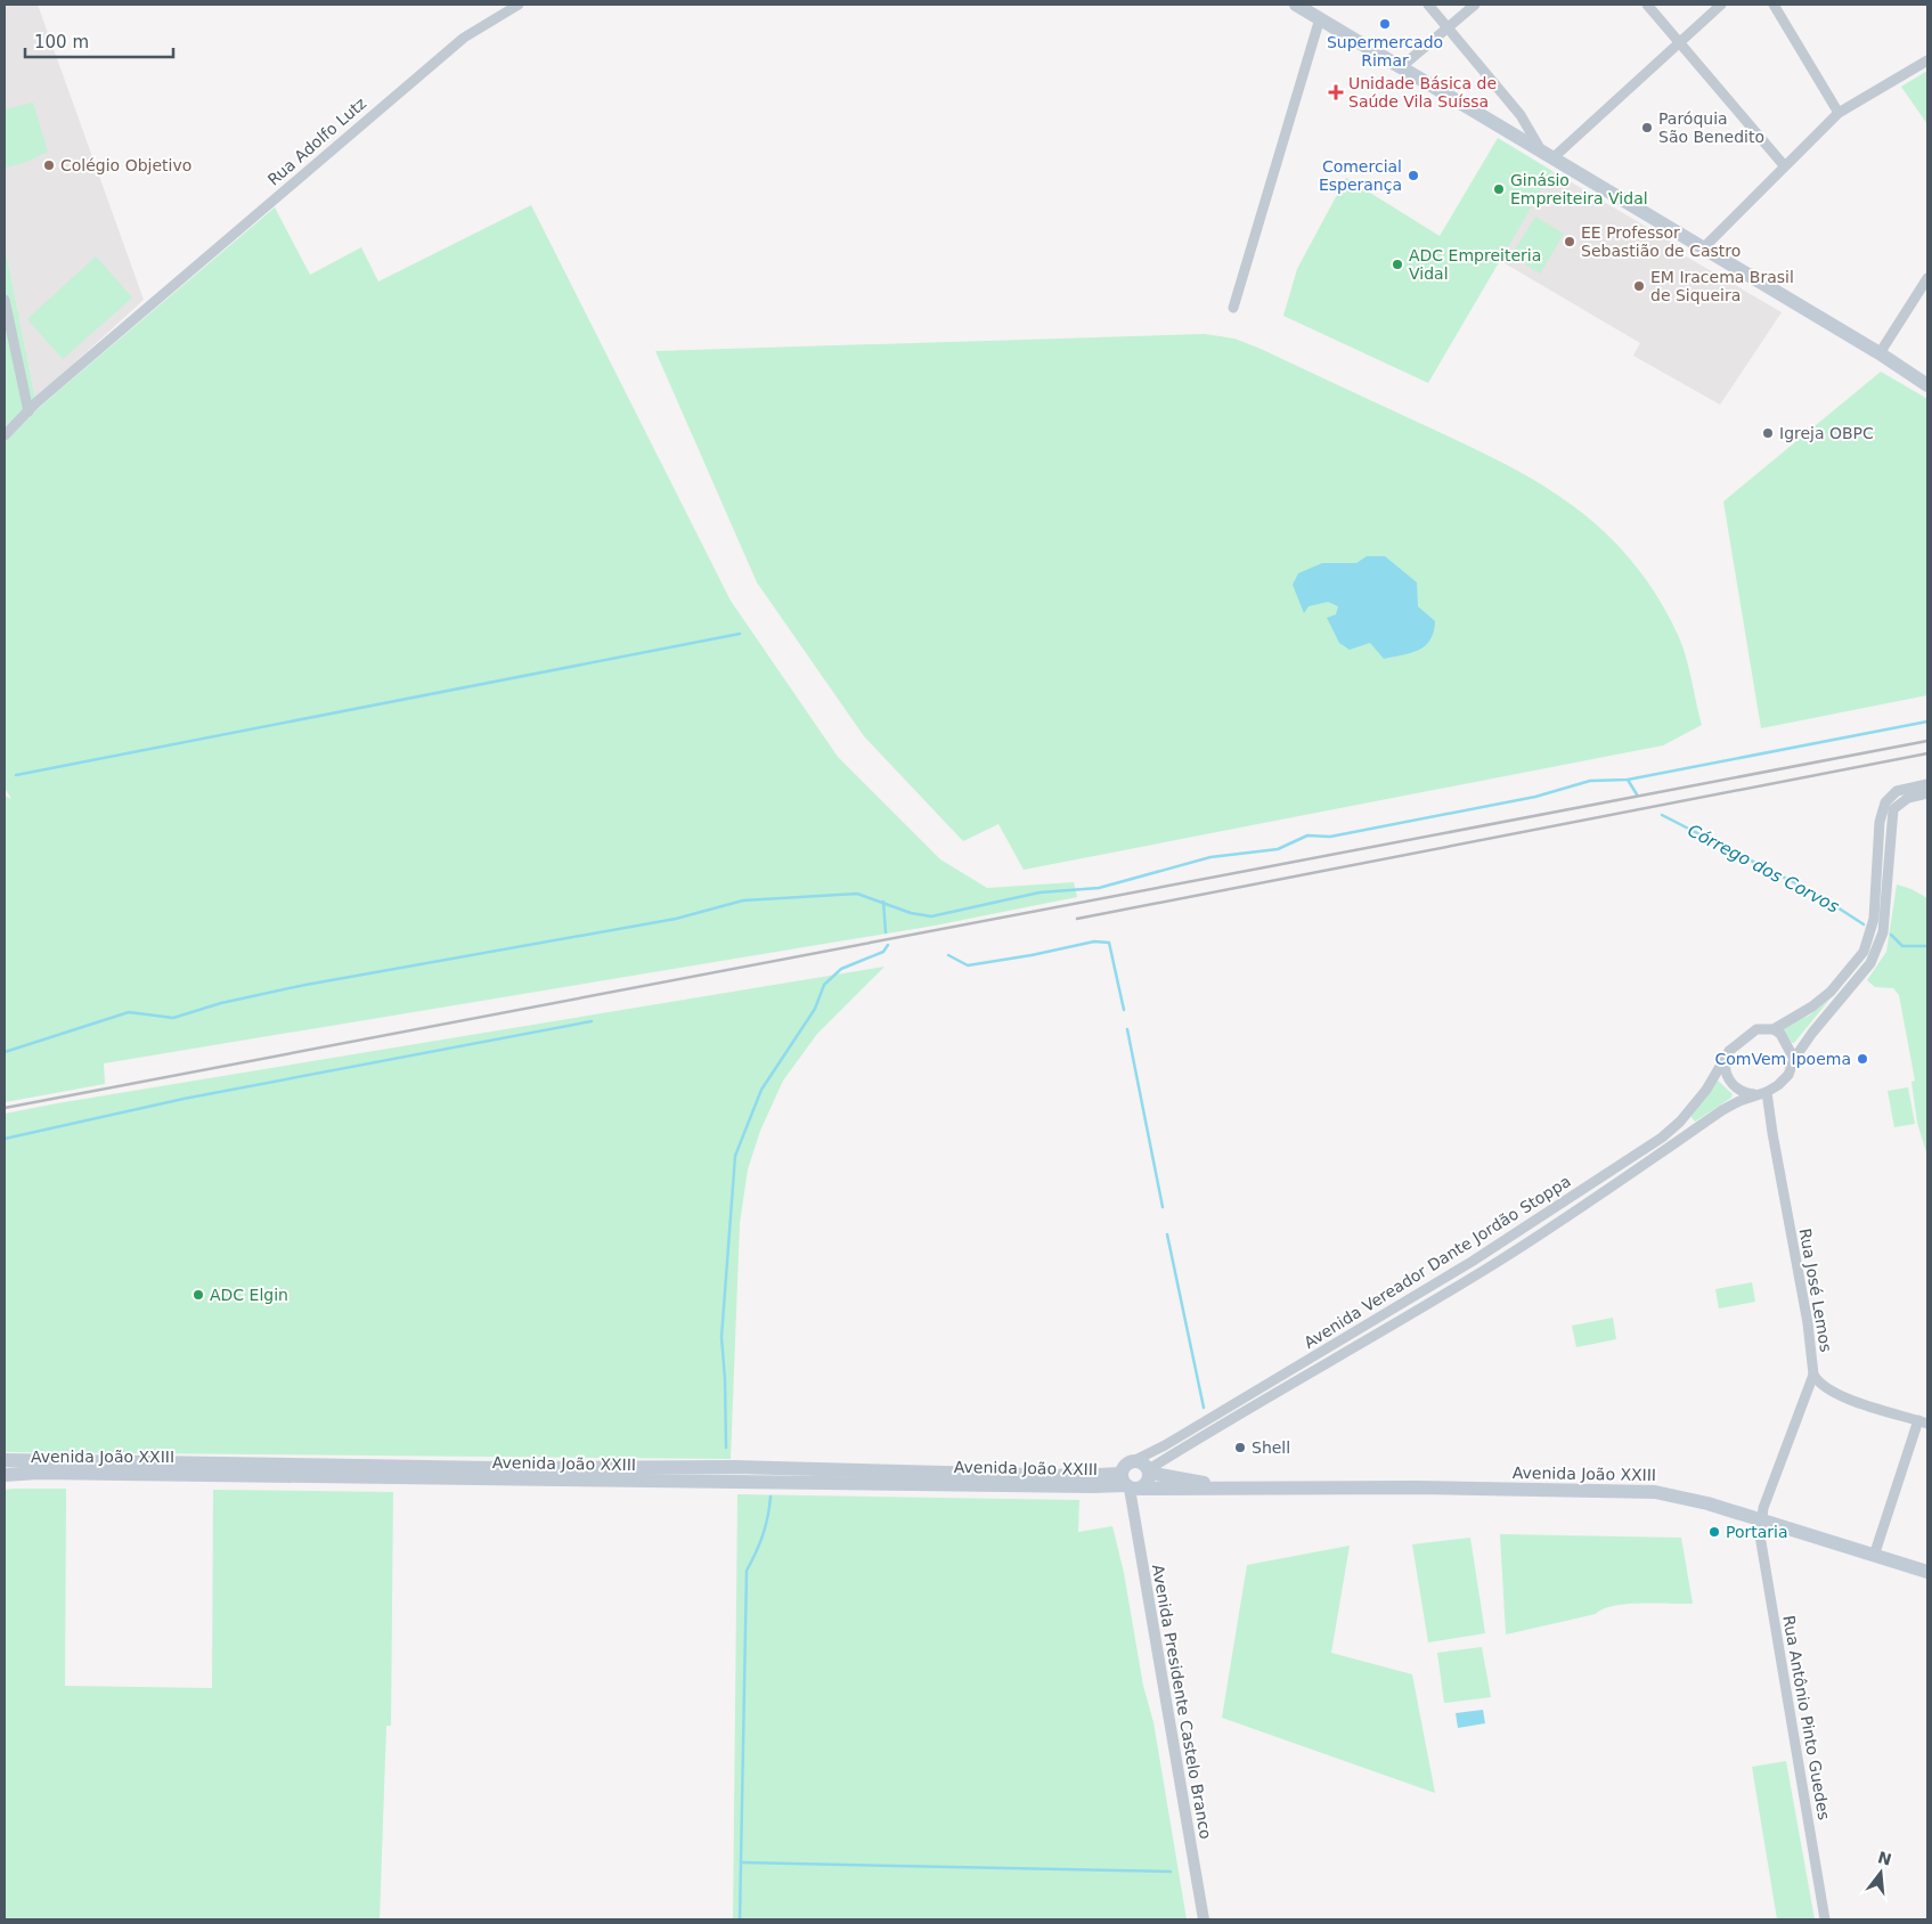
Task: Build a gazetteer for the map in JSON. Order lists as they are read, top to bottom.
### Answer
{
  "streets": {
    "main road": ["Avenida João XXIII"],
    "street": [
      "Rua Adolfo Lutz",
      "Avenida Vereador Dante Jordão Stoppa",
      "Rua José Lemos",
      "Avenida Presidente Castelo Branco",
      "Rua Antônio Pinto Guedes"
    ]
  },
  "crossings": [
    ["Avenida Vereador Dante Jordão Stoppa", "Rua José Lemos"],
    ["Avenida Vereador Dante Jordão Stoppa", "Avenida João XXIII"],
    ["Avenida Vereador Dante Jordão Stoppa", "Avenida Presidente Castelo Branco"],
    ["Rua José Lemos", "Avenida João XXIII"],
    ["Rua José Lemos", "Rua Antônio Pinto Guedes"],
    ["Avenida João XXIII", "Avenida Presidente Castelo Branco"],
    ["Avenida João XXIII", "Rua Antônio Pinto Guedes"]
  ],
  "water": ["Córrego dos Corvos"],
  "places": {
    "other": [
      "Supermercado Rimar",
      "Paróquia São Benedito",
      "Colégio Objetivo",
      "Comercial Esperança",
      "Ginásio Empreiteira Vidal",
      "EE Professor Sebastião de Castro",
      "ADC Empreiteria Vidal",
      "EM Iracema Brasil de Siqueira",
      "Igreja OBPC",
      "ComVem Ipoema",
      "ADC Elgin",
      "Shell",
      "Portaria"
    ],
    "health": ["Unidade Básica de Saúde Vila Suíssa"]
  },
  "scale_bar": "100 m",
  "north": "top"
}
